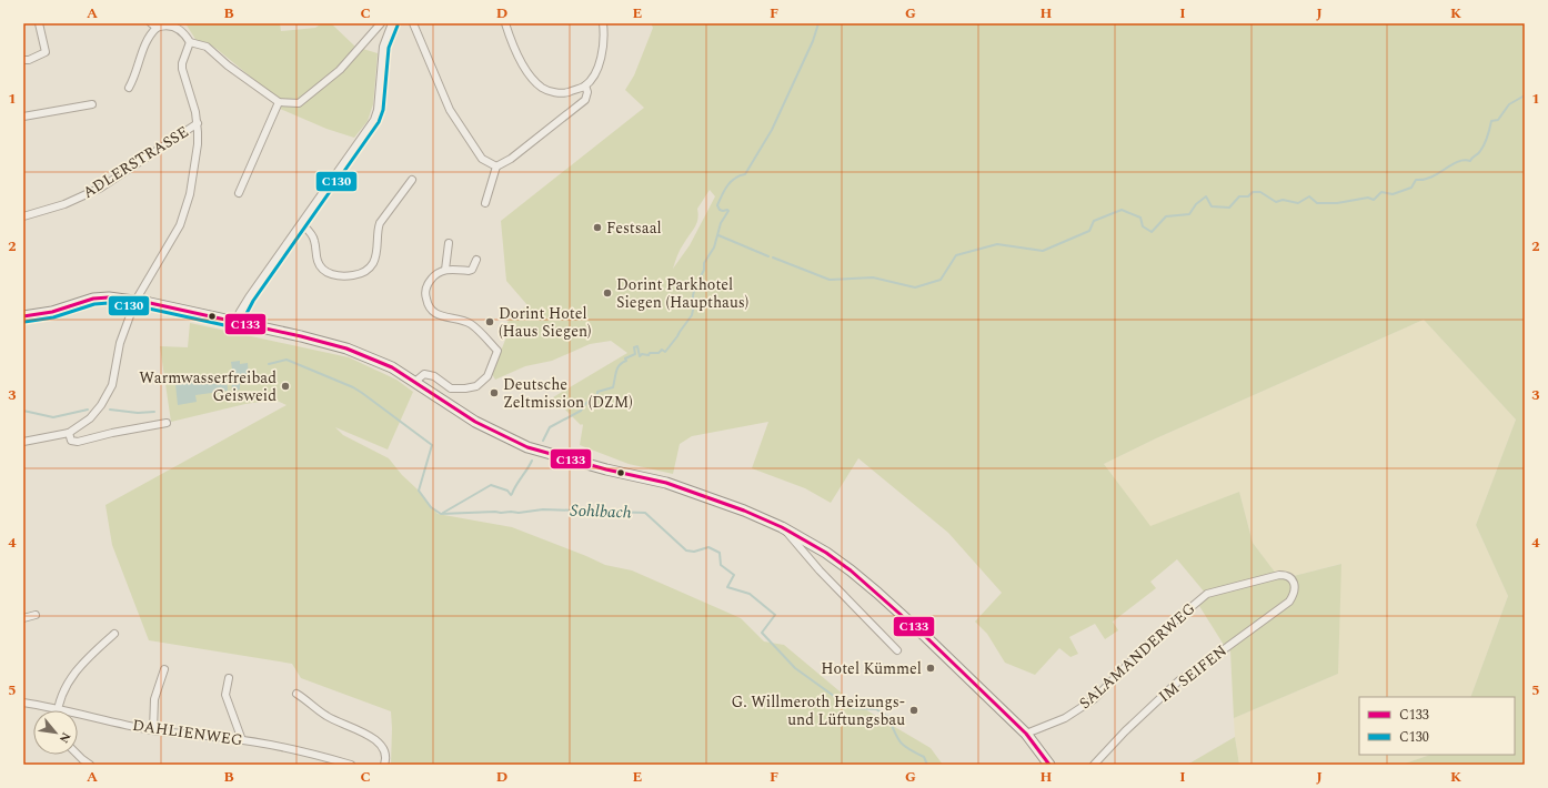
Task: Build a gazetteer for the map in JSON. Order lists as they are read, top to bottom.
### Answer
{
  "streets": {
    "street": [
      "ADLERSTRASSE",
      "SALAMANDERWEG",
      "IM SEIFEN",
      "DAHLIENWEG"
    ]
  },
  "crossings": [
    ["SALAMANDERWEG", "IM SEIFEN"]
  ],
  "water": ["Sohlbach"],
  "places": [
    "Festsaal",
    "Dorint Parkhotel Siegen (Haupthaus)",
    "Dorint Hotel (Haus Siegen)",
    "Warmwasserfreibad Geisweid",
    "Deutsche Zeltmission (DZM)",
    "Hotel Kümmel",
    "G. Willmeroth Heizungs- und Lüftungsbau"
  ],
  "lines": ["transit line C130", "transit line C133"],
  "legend": ["C133", "C130"],
  "north": "bottom right",
  "grid": {
    "columns": [
      "A",
      "B",
      "C",
      "D",
      "E",
      "F",
      "G",
      "H",
      "I",
      "J",
      "K"
    ],
    "rows": [
      "1",
      "2",
      "3",
      "4",
      "5"
    ]
  }
}
